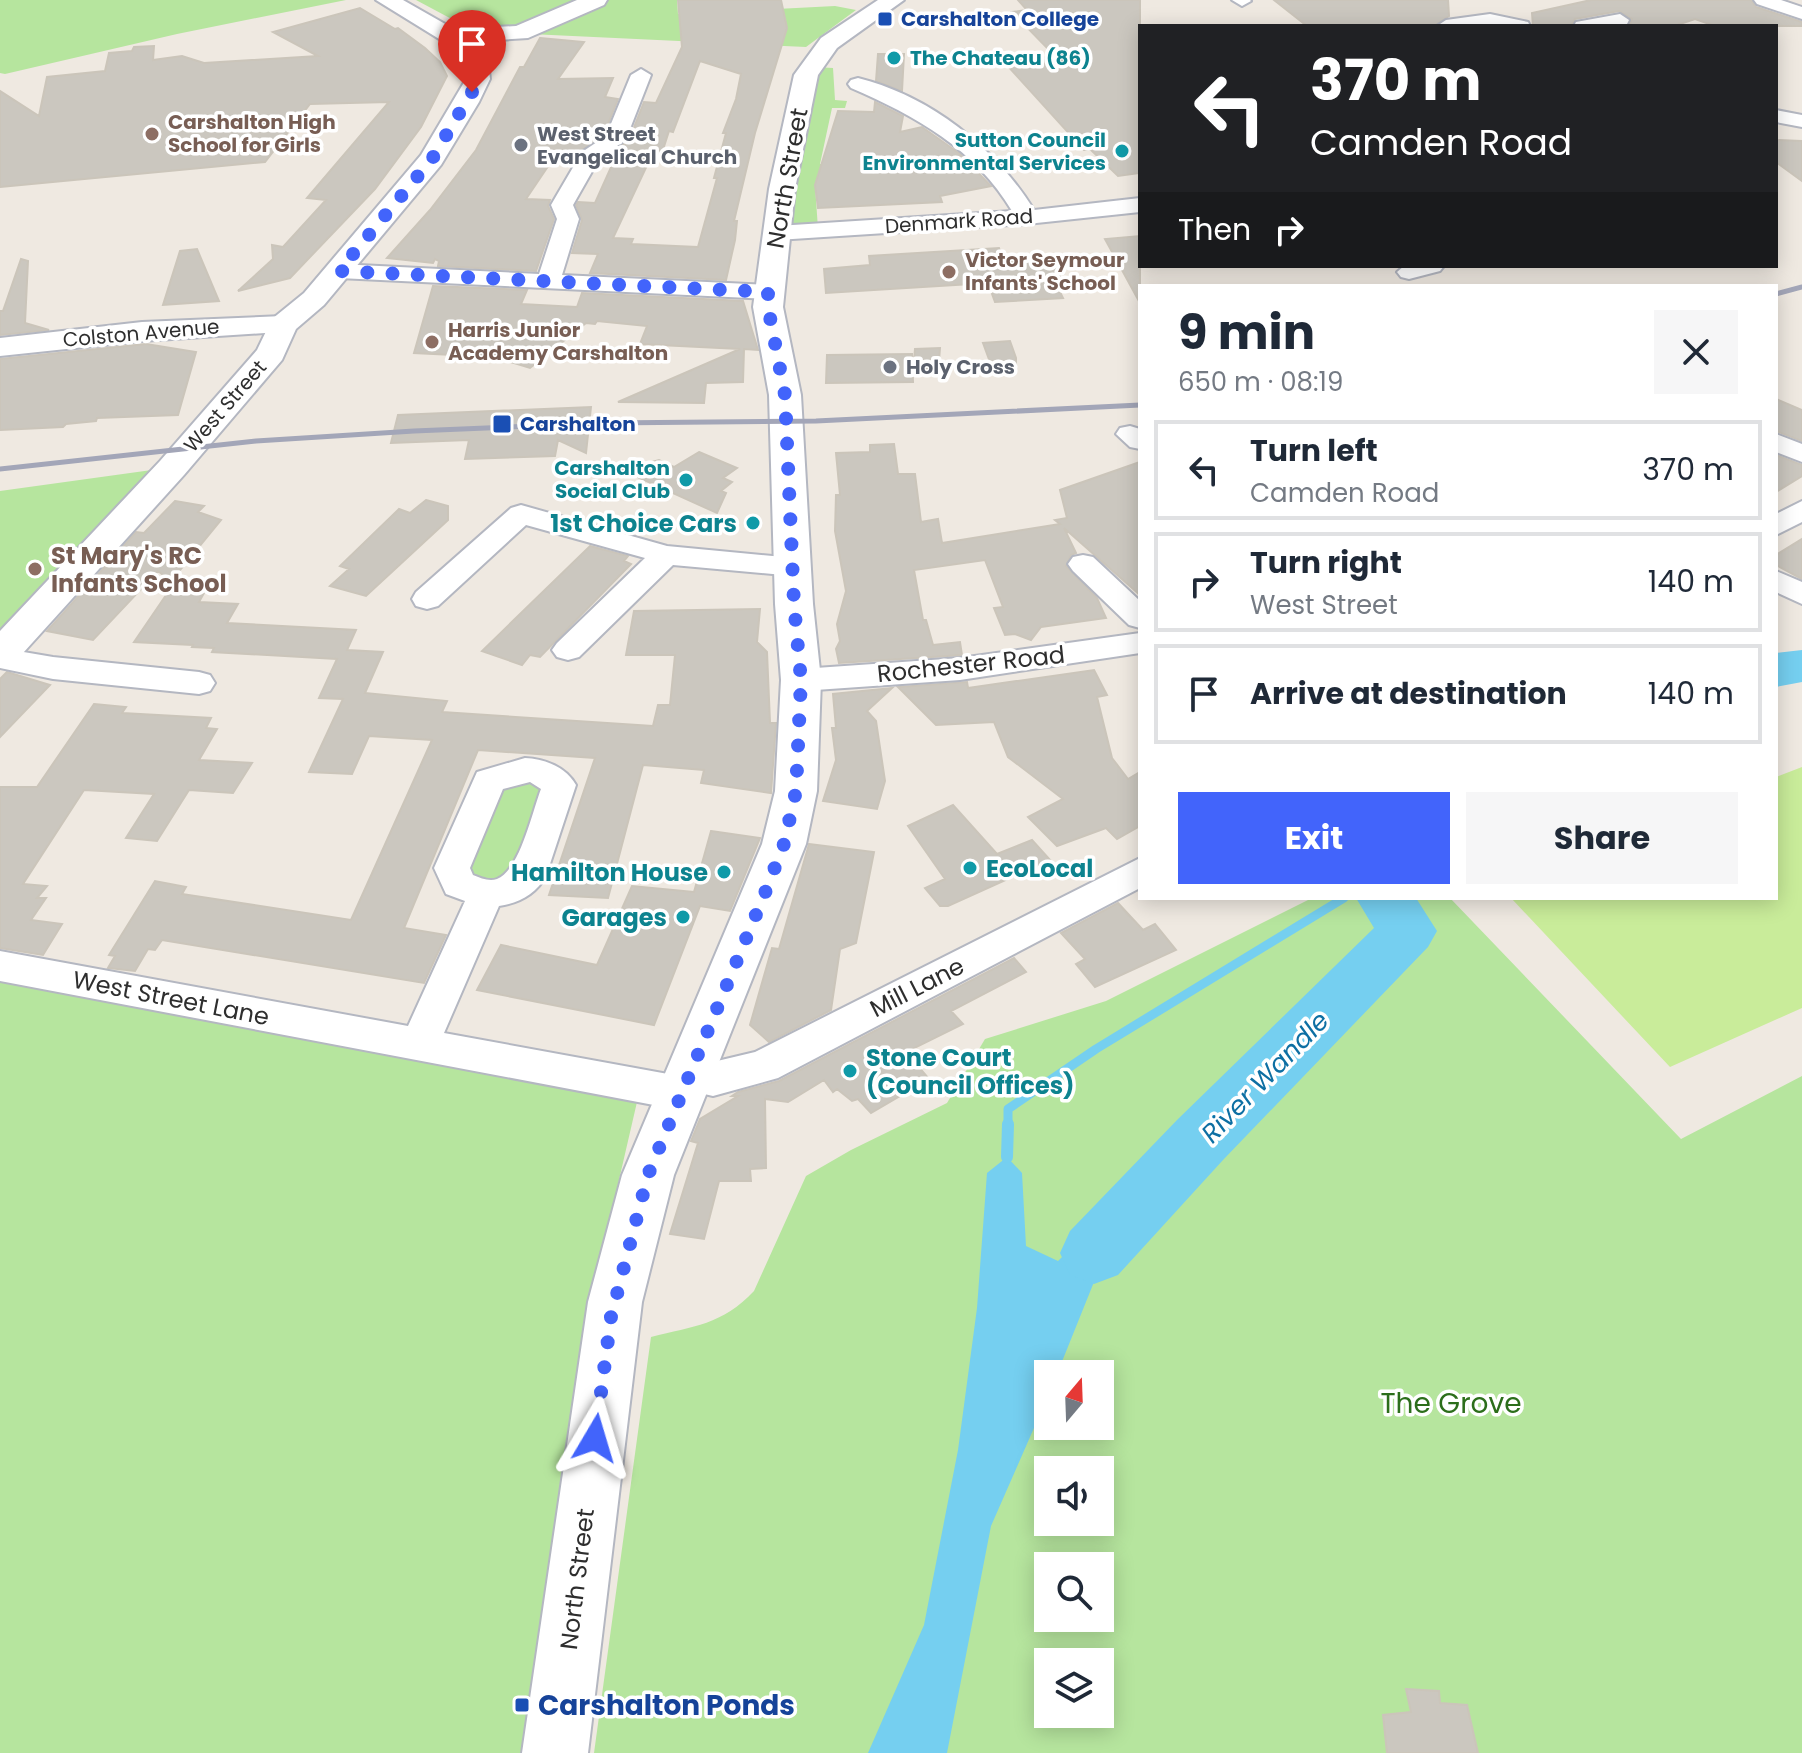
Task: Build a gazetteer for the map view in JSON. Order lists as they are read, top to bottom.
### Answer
{
  "streets": {
    "main road": ["North Street", "Colston Avenue", "West Street"],
    "street": [
      "Denmark Road",
      "Rochester Road",
      "Mill Lane",
      "West Street Lane"
    ]
  },
  "crossings": [
    ["North Street", "Denmark Road"],
    ["North Street", "Rochester Road"],
    ["North Street", "Mill Lane"],
    ["North Street", "West Street Lane"],
    ["Colston Avenue", "West Street"],
    ["Mill Lane", "West Street Lane"]
  ],
  "water": ["River Wandle"],
  "parks": ["The Grove"],
  "places": {
    "transit": ["Carshalton College", "Carshalton", "Carshalton Ponds"],
    "other": [
      "The Chateau (86)",
      "Carshalton High School for Girls",
      "West Street Evangelical Church",
      "Sutton Council Environmental Services",
      "Victor Seymour Infants' School",
      "Harris Junior Academy Carshalton",
      "Holy Cross",
      "Carshalton Social Club",
      "1st Choice Cars",
      "St Mary's RC Infants School",
      "EcoLocal",
      "Hamilton House",
      "Garages",
      "Stone Court (Council Offices)"
    ]
  },
  "north": "top",
  "page": {
    "turn": ["370 m", "Camden Road"],
    "then": "Then",
    "heading": ["9 min", "650 m · 08:19"],
    "list": [
      {
        "name": "Turn left",
        "note": "Camden Road",
        "value": "370 m"
      },
      {
        "name": "Turn right",
        "note": "West Street",
        "value": "140 m"
      },
      {
        "name": "Arrive at destination",
        "value": "140 m"
      }
    ],
    "buttons": ["Exit", "Share"]
  }
}
